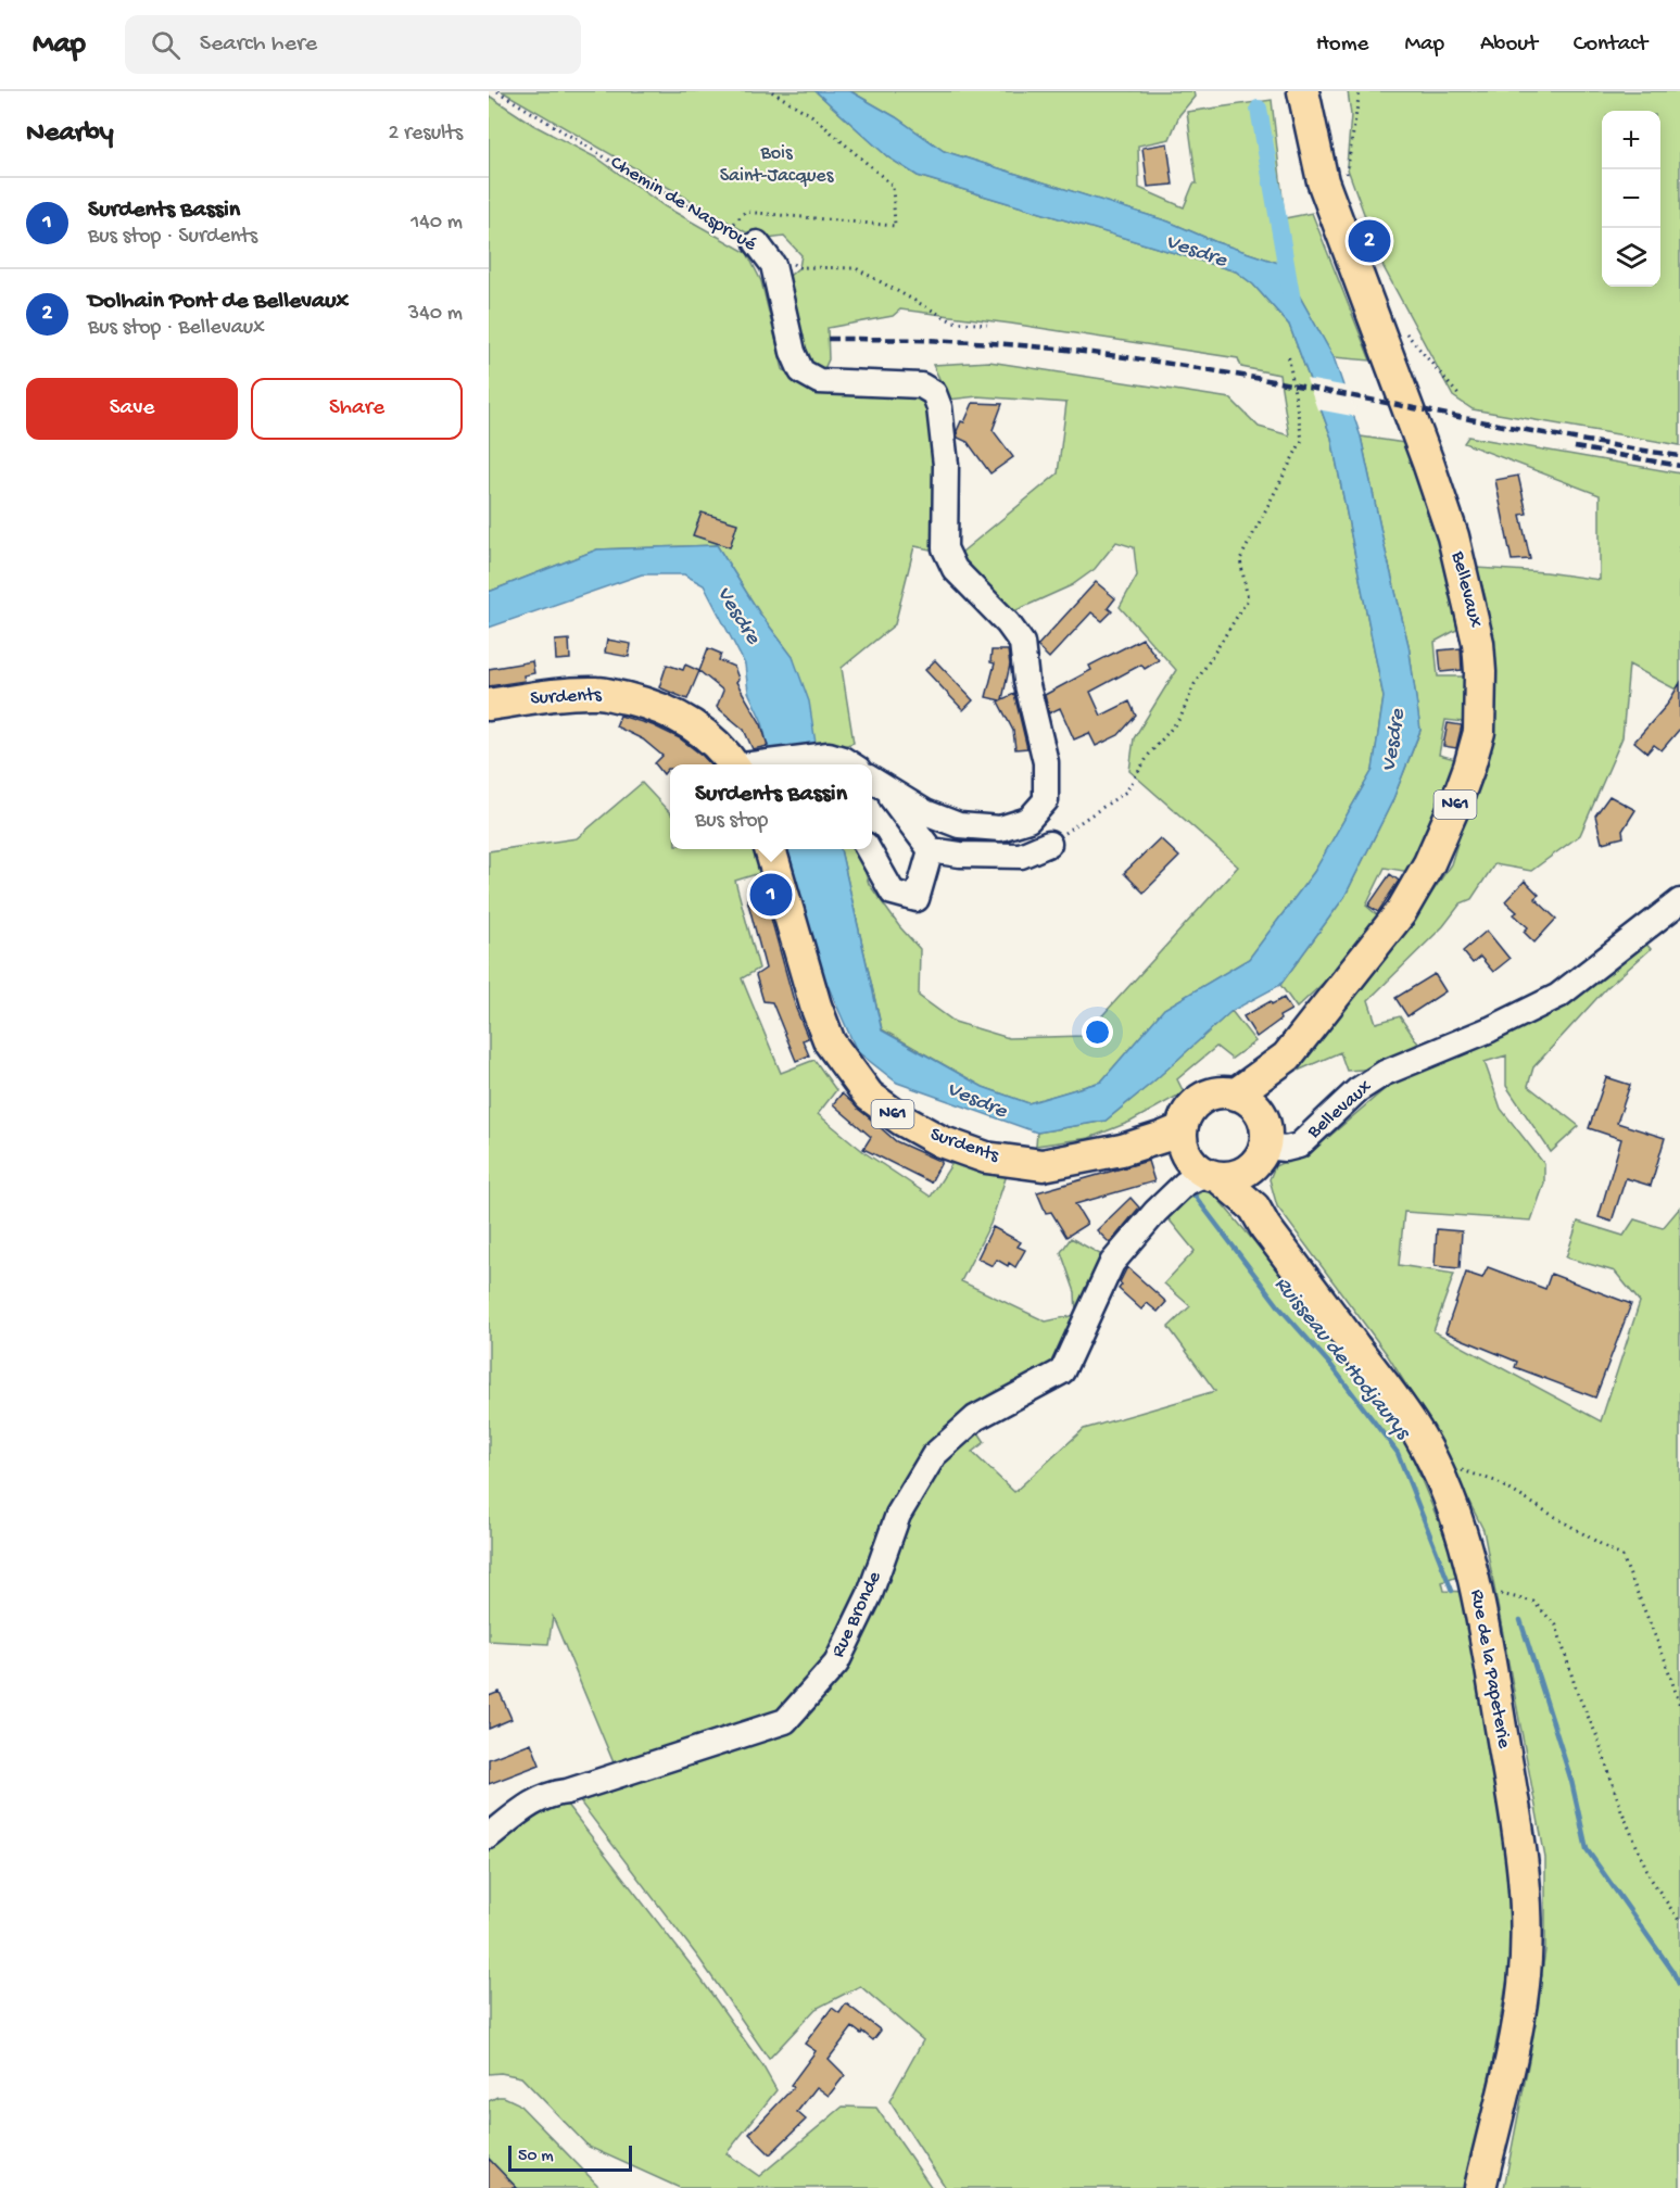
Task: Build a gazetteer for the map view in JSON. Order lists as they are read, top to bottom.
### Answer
{
  "streets": {
    "main road": [
      "Bellevaux",
      "Surdents",
      "N61",
      "Rue de la Papeterie"
    ],
    "street": ["Chemin de Nasproué", "Rue Bronde"]
  },
  "crossings": [
    ["Bellevaux", "Surdents"],
    ["Bellevaux", "N61"],
    ["Bellevaux", "Rue Bronde"],
    ["Bellevaux", "Rue de la Papeterie"],
    ["Surdents", "N61"],
    ["Surdents", "Rue Bronde"],
    ["Surdents", "Rue de la Papeterie"],
    ["N61", "Rue Bronde"],
    ["N61", "Rue de la Papeterie"],
    ["Rue Bronde", "Rue de la Papeterie"]
  ],
  "water": ["Vesdre", "Ruisseau de Hodjaurys"],
  "parks": ["Bois Saint-Jacques"],
  "scale_bar": "50 m",
  "page": {
    "header": "Map",
    "search": "Search here",
    "nav": [
      "Home",
      "Map",
      "About",
      "Contact"
    ],
    "heading": ["Nearby", "2 results"],
    "map_buttons": ["+", "−"],
    "list": [
      {
        "mark": "1",
        "name": "Surdents Bassin",
        "note": "Bus stop · Surdents",
        "value": "140 m"
      },
      {
        "mark": "2",
        "name": "Dolhain Pont de Bellevaux",
        "note": "Bus stop · Bellevaux",
        "value": "340 m"
      }
    ],
    "pins": ["2", "1"],
    "buttons": ["Save", "Share"],
    "popup": ["Surdents Bassin", "Bus stop"],
    "scale": "50 m"
  }
}
